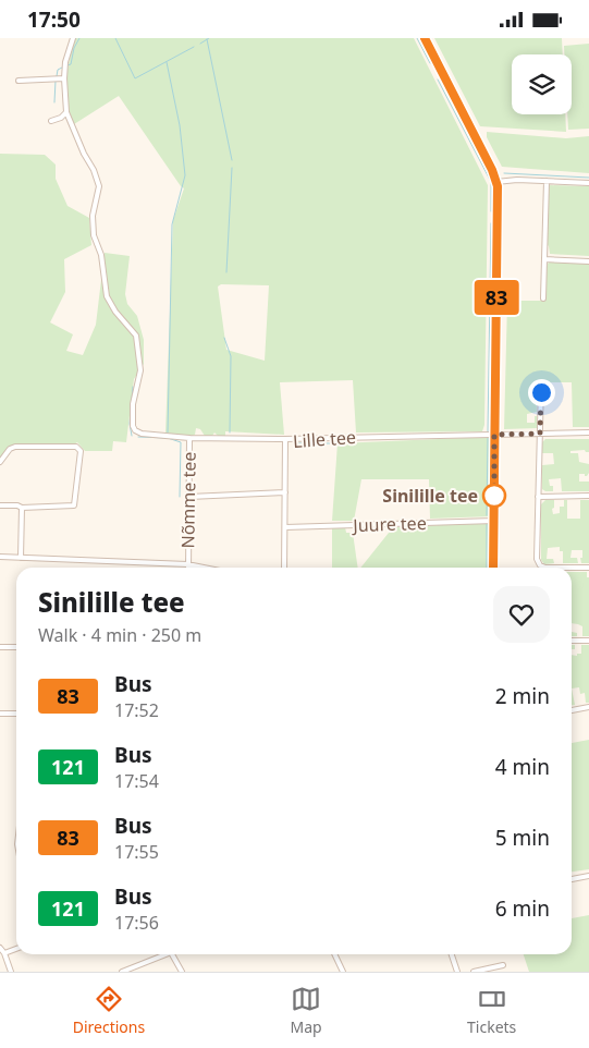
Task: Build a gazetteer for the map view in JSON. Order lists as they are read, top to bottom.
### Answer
{
  "streets": {
    "street": ["Lille tee", "Nõmme tee", "Juure tee"]
  },
  "crossings": [
    ["Lille tee", "Juure tee"]
  ],
  "places": ["Sinilille tee"],
  "lines": ["bus line 83"],
  "page": {
    "status": "17:50",
    "on_map": "83",
    "heading": ["Sinilille tee", "Walk · 4 min · 250 m"],
    "list": [
      {
        "mark": "83",
        "name": "Bus",
        "note": "17:52",
        "value": "2 min"
      },
      {
        "mark": "121",
        "name": "Bus",
        "note": "17:54",
        "value": "4 min"
      },
      {
        "mark": "83",
        "name": "Bus",
        "note": "17:55",
        "value": "5 min"
      },
      {
        "mark": "121",
        "name": "Bus",
        "note": "17:56",
        "value": "6 min"
      }
    ],
    "tabs": ["Directions", "Map", "Tickets"]
  }
}
